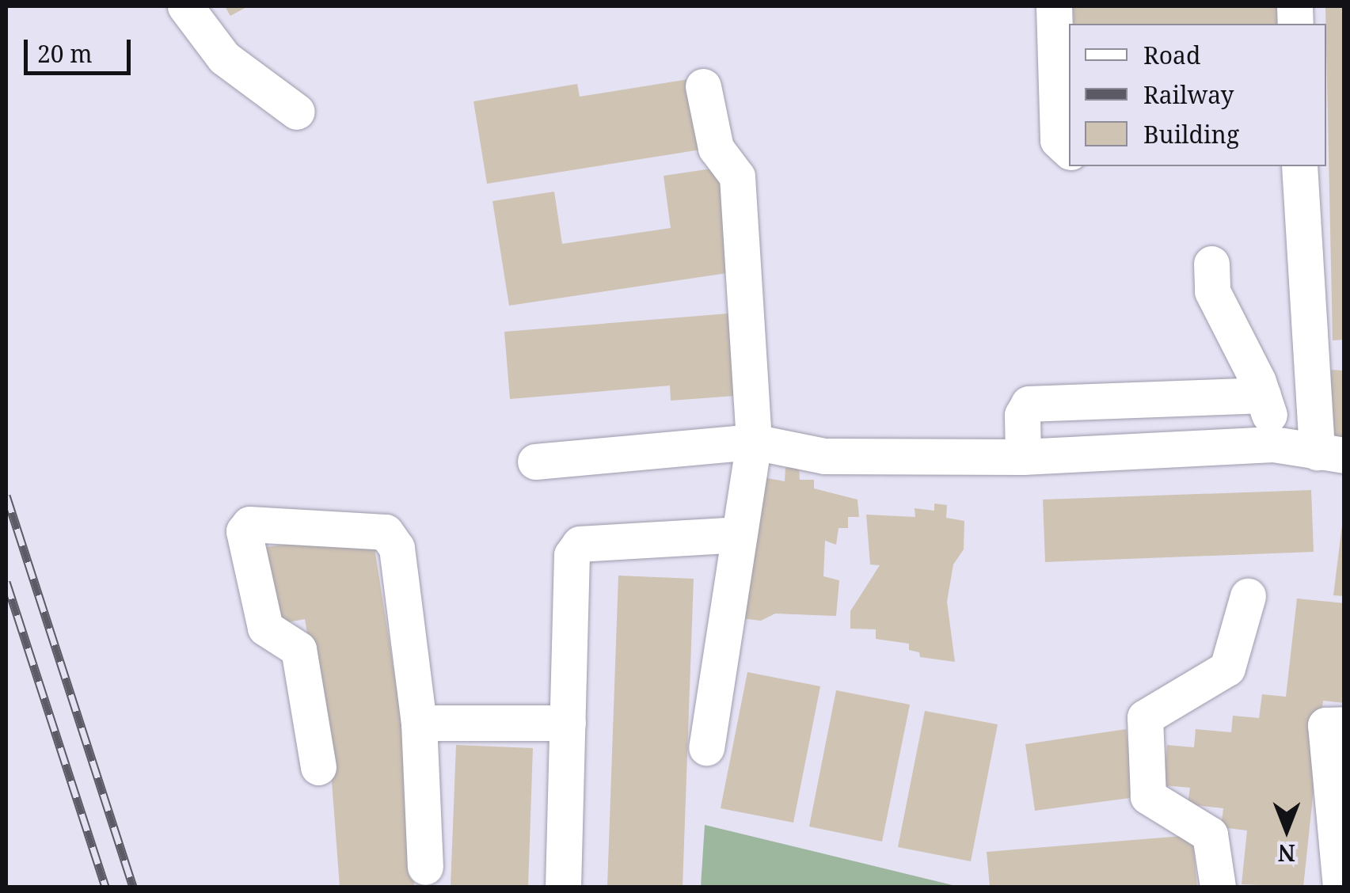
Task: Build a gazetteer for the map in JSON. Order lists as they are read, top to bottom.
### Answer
{
  "legend": ["Road", "Railway", "Building"],
  "scale_bar": "20 m",
  "north": "bottom"
}
